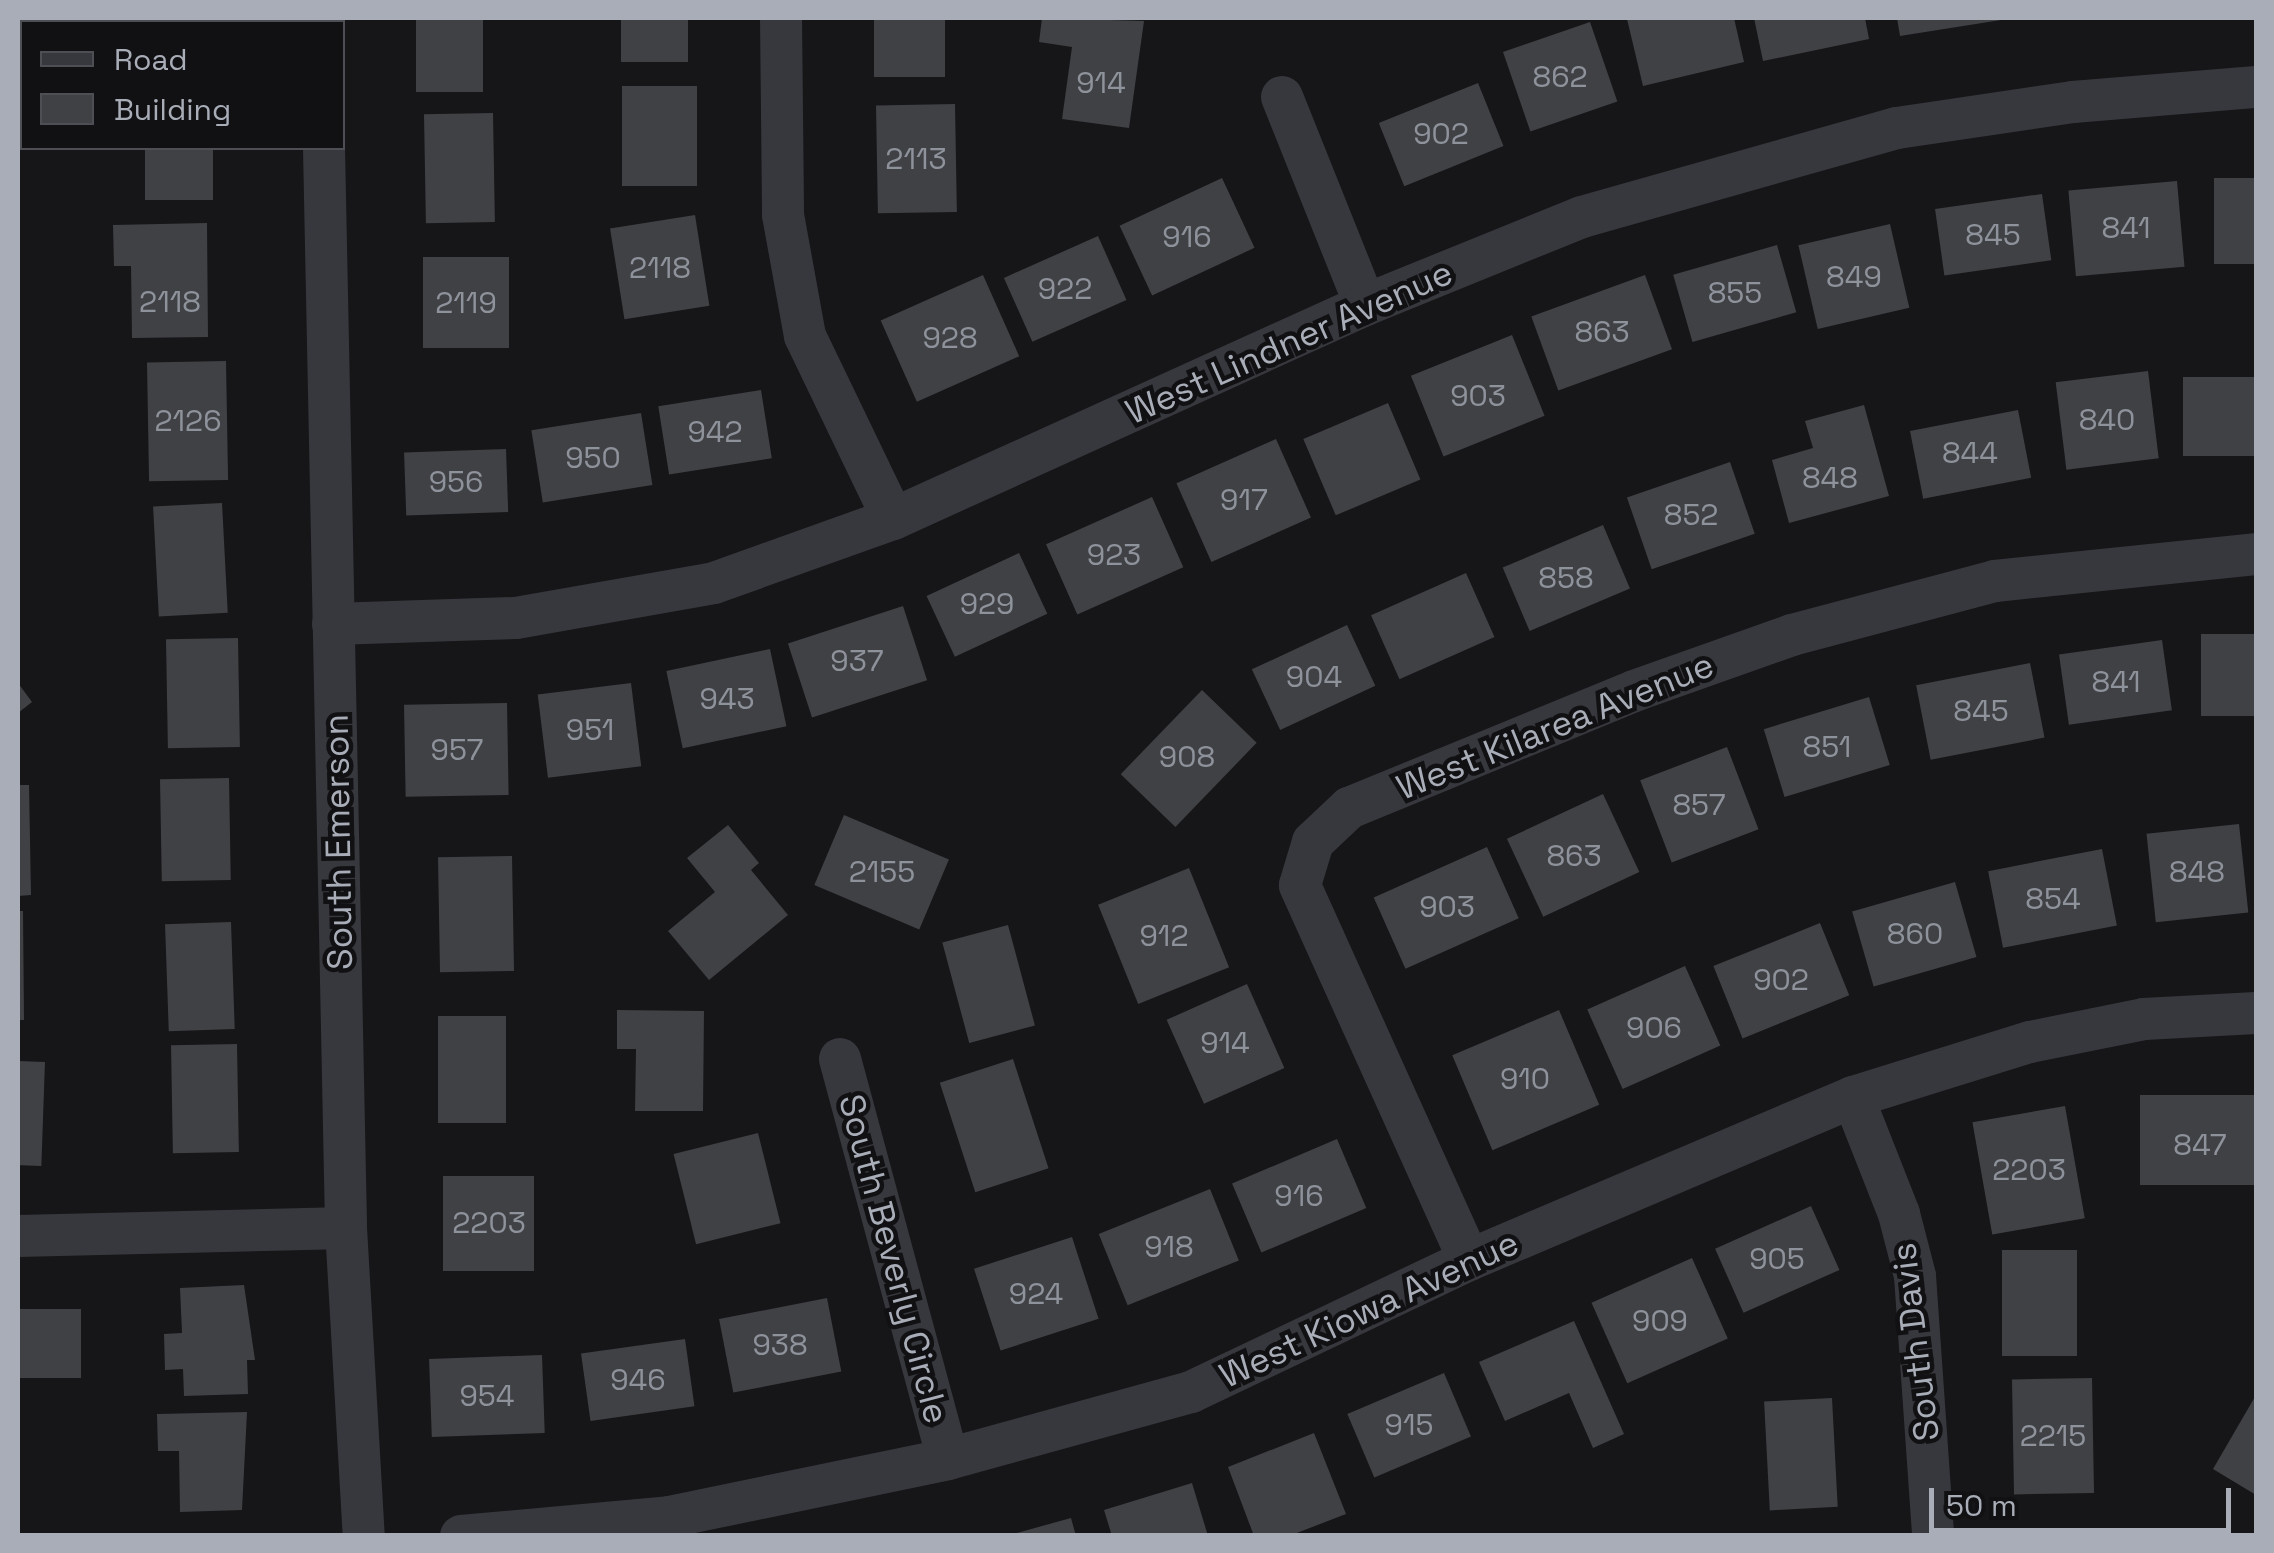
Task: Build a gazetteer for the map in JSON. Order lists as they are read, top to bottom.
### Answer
{
  "streets": {
    "street": [
      "West Lindner Avenue",
      "West Kilarea Avenue",
      "South Emerson",
      "South Beverly Circle",
      "West Kiowa Avenue",
      "South Davis"
    ]
  },
  "crossings": [
    ["West Lindner Avenue", "South Emerson"],
    ["West Kilarea Avenue", "West Kiowa Avenue"],
    ["South Beverly Circle", "West Kiowa Avenue"],
    ["West Kiowa Avenue", "South Davis"]
  ],
  "house_numbers": [
    "862",
    "914",
    "902",
    "2113",
    "841",
    "845",
    "916",
    "2118",
    "849",
    "922",
    "855",
    "2118",
    "2119",
    "863",
    "928",
    "903",
    "840",
    "2126",
    "942",
    "844",
    "950",
    "848",
    "956",
    "917",
    "852",
    "923",
    "858",
    "929",
    "937",
    "904",
    "841",
    "943",
    "845",
    "951",
    "851",
    "957",
    "908",
    "857",
    "863",
    "2155",
    "848",
    "854",
    "903",
    "860",
    "912",
    "902",
    "906",
    "914",
    "910",
    "847",
    "2203",
    "916",
    "2203",
    "918",
    "905",
    "924",
    "909",
    "938",
    "946",
    "954",
    "915",
    "2215"
  ],
  "legend": ["Road", "Building"],
  "scale_bar": "50 m"
}
